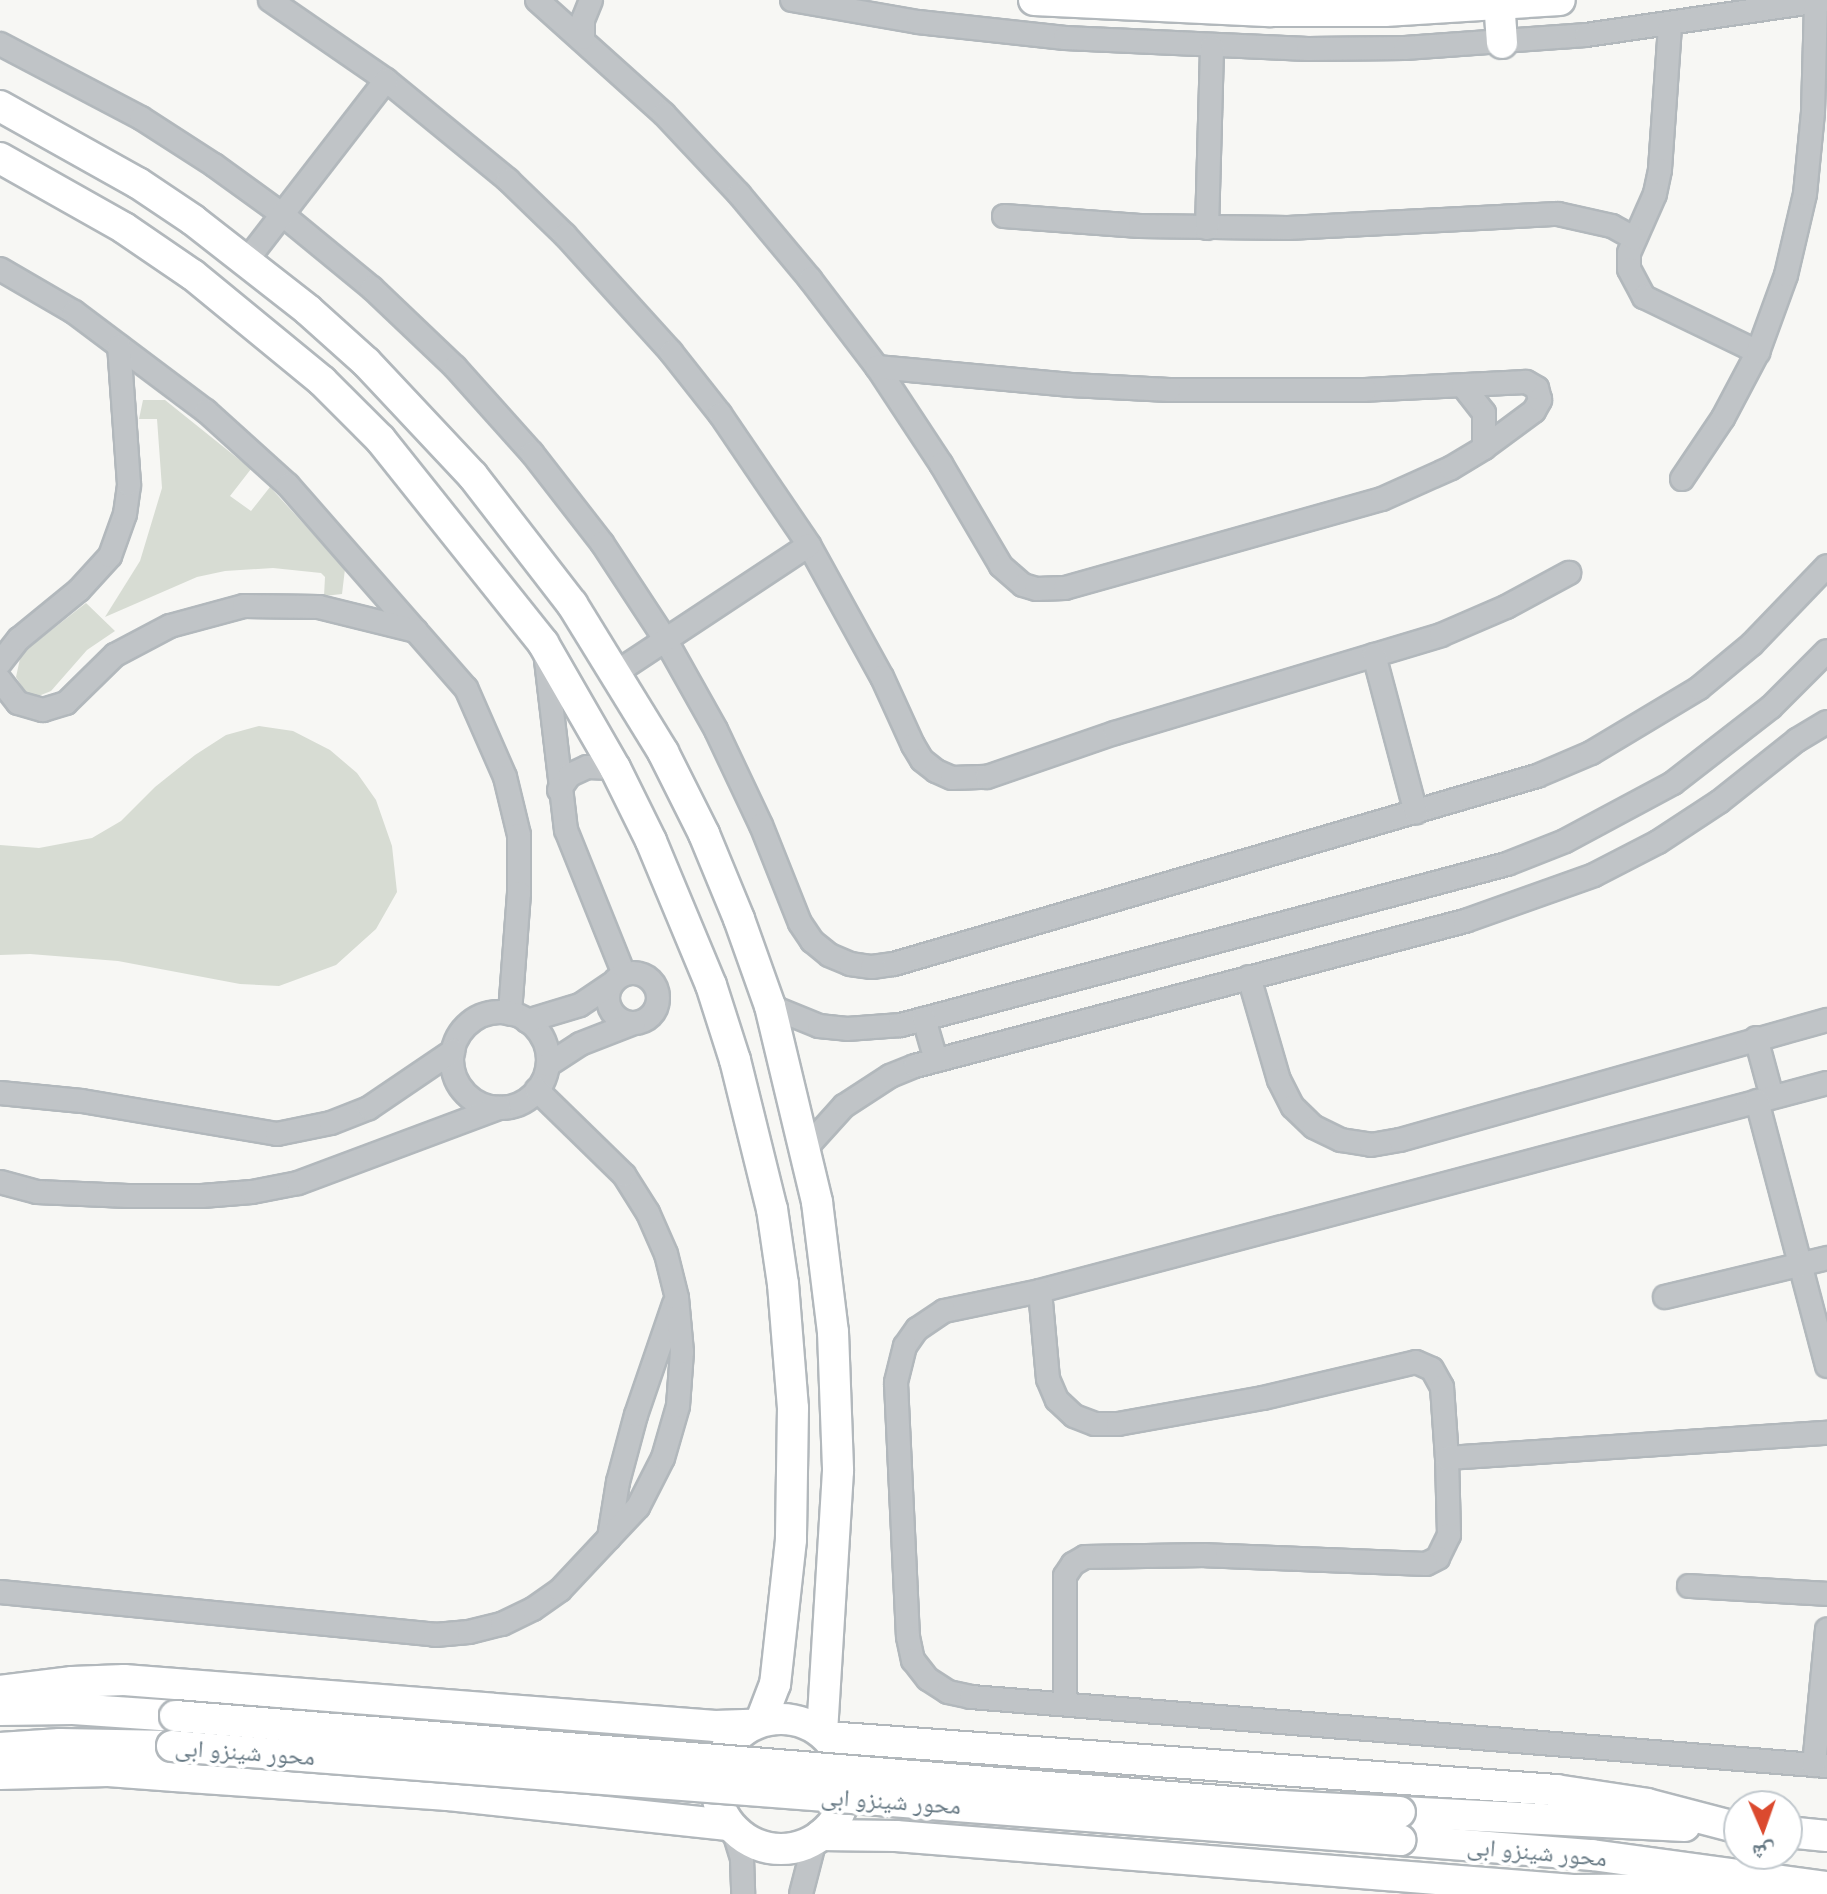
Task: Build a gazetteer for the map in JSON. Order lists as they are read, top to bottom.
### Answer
{
  "streets": {
    "main road": ["محور شينزو ابى"]
  },
  "north": "bottom"
}
